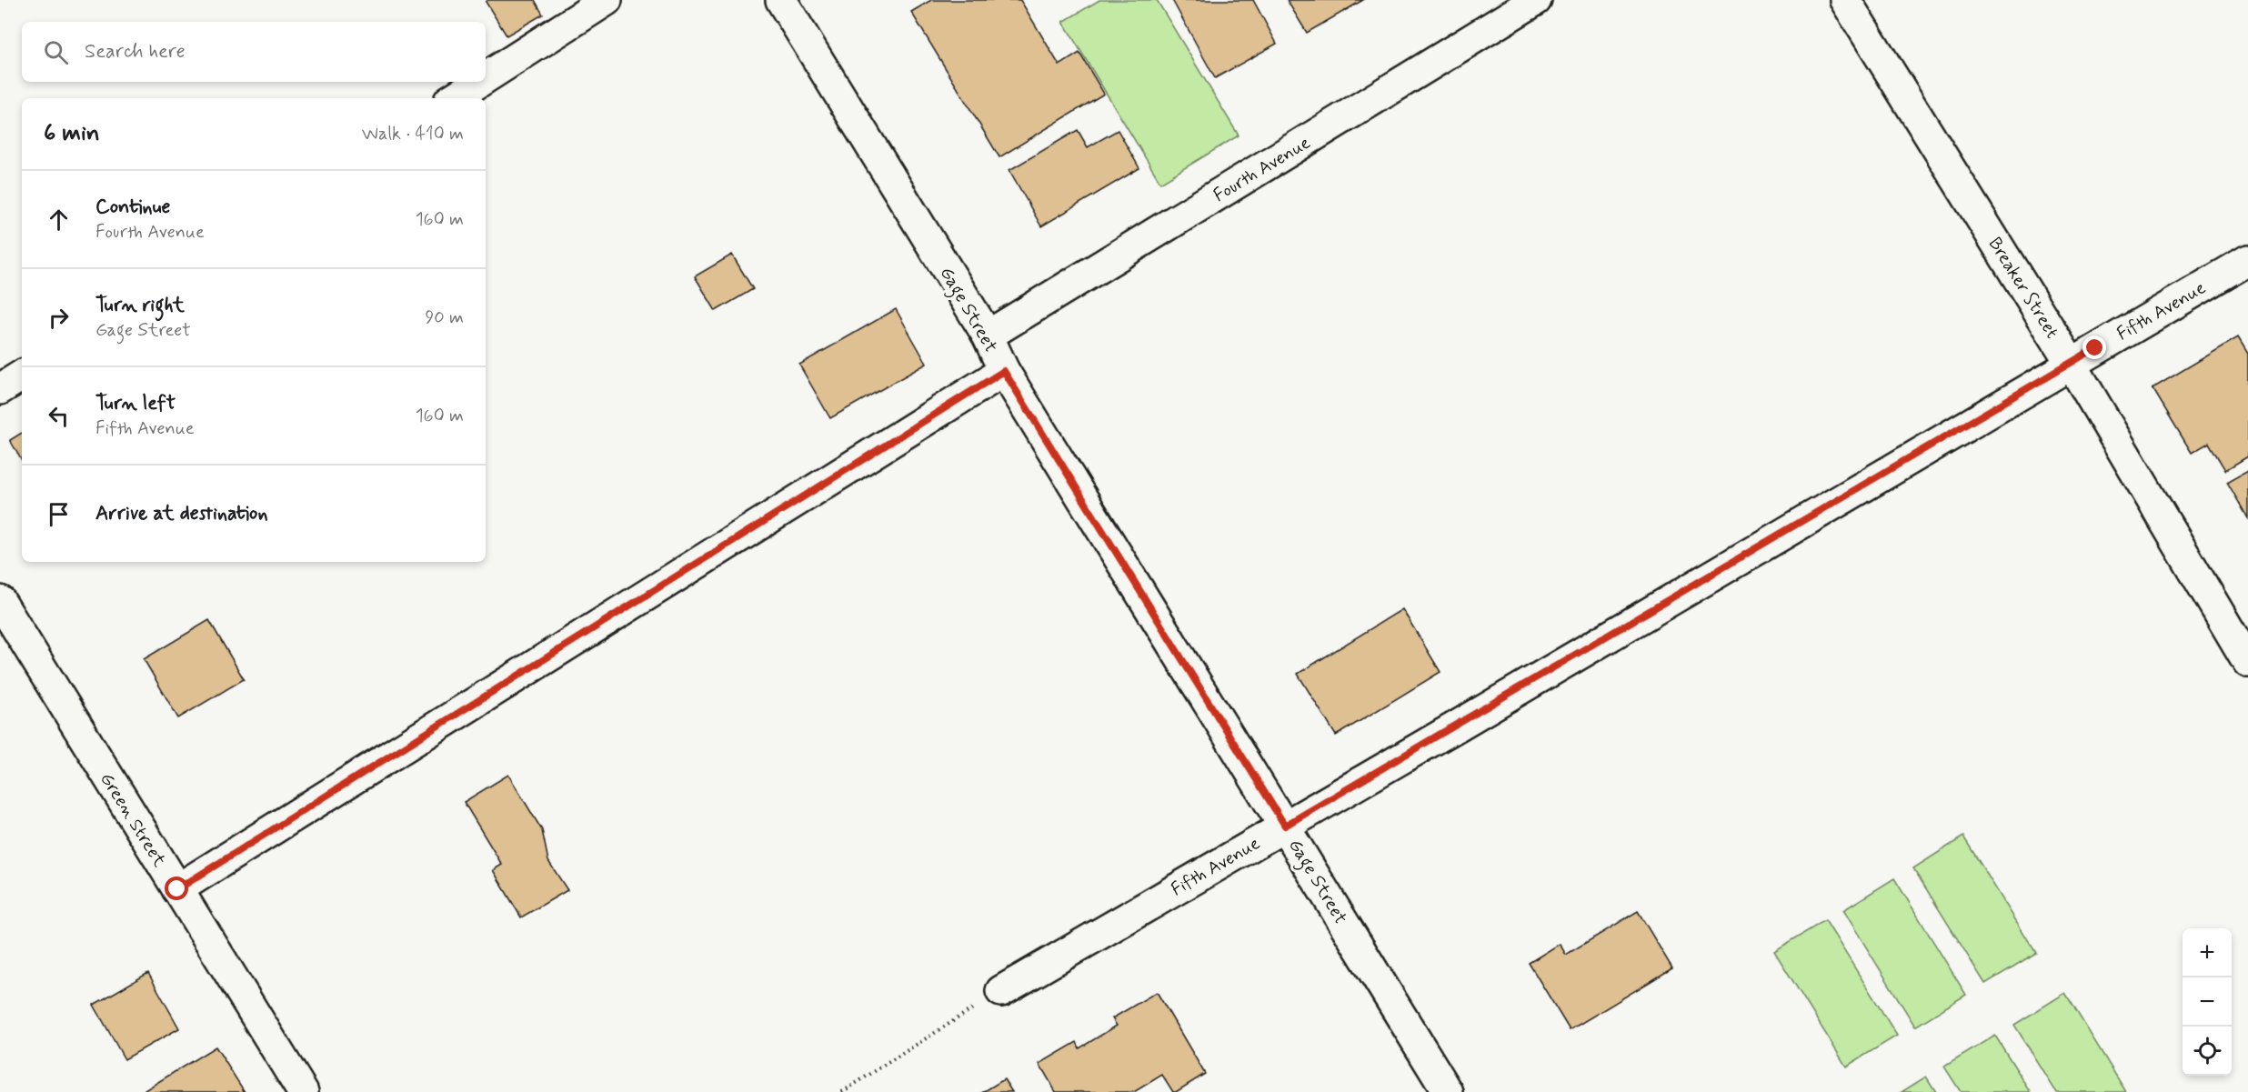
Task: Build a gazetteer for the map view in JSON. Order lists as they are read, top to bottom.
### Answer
{
  "streets": {
    "street": [
      "Fourth Avenue",
      "Breaker Street",
      "Gage Street",
      "Fifth Avenue",
      "Green Street"
    ]
  },
  "crossings": [
    ["Fourth Avenue", "Gage Street"],
    ["Breaker Street", "Fifth Avenue"],
    ["Gage Street", "Fifth Avenue"]
  ],
  "page": {
    "search": "Search here",
    "heading": ["6 min", "Walk · 410 m"],
    "list": [
      ["Continue", "Fourth Avenue", "160 m"],
      ["Turn right", "Gage Street", "90 m"],
      ["Turn left", "Fifth Avenue", "160 m"],
      "Arrive at destination"
    ],
    "map_buttons": ["+", "−"]
  }
}
